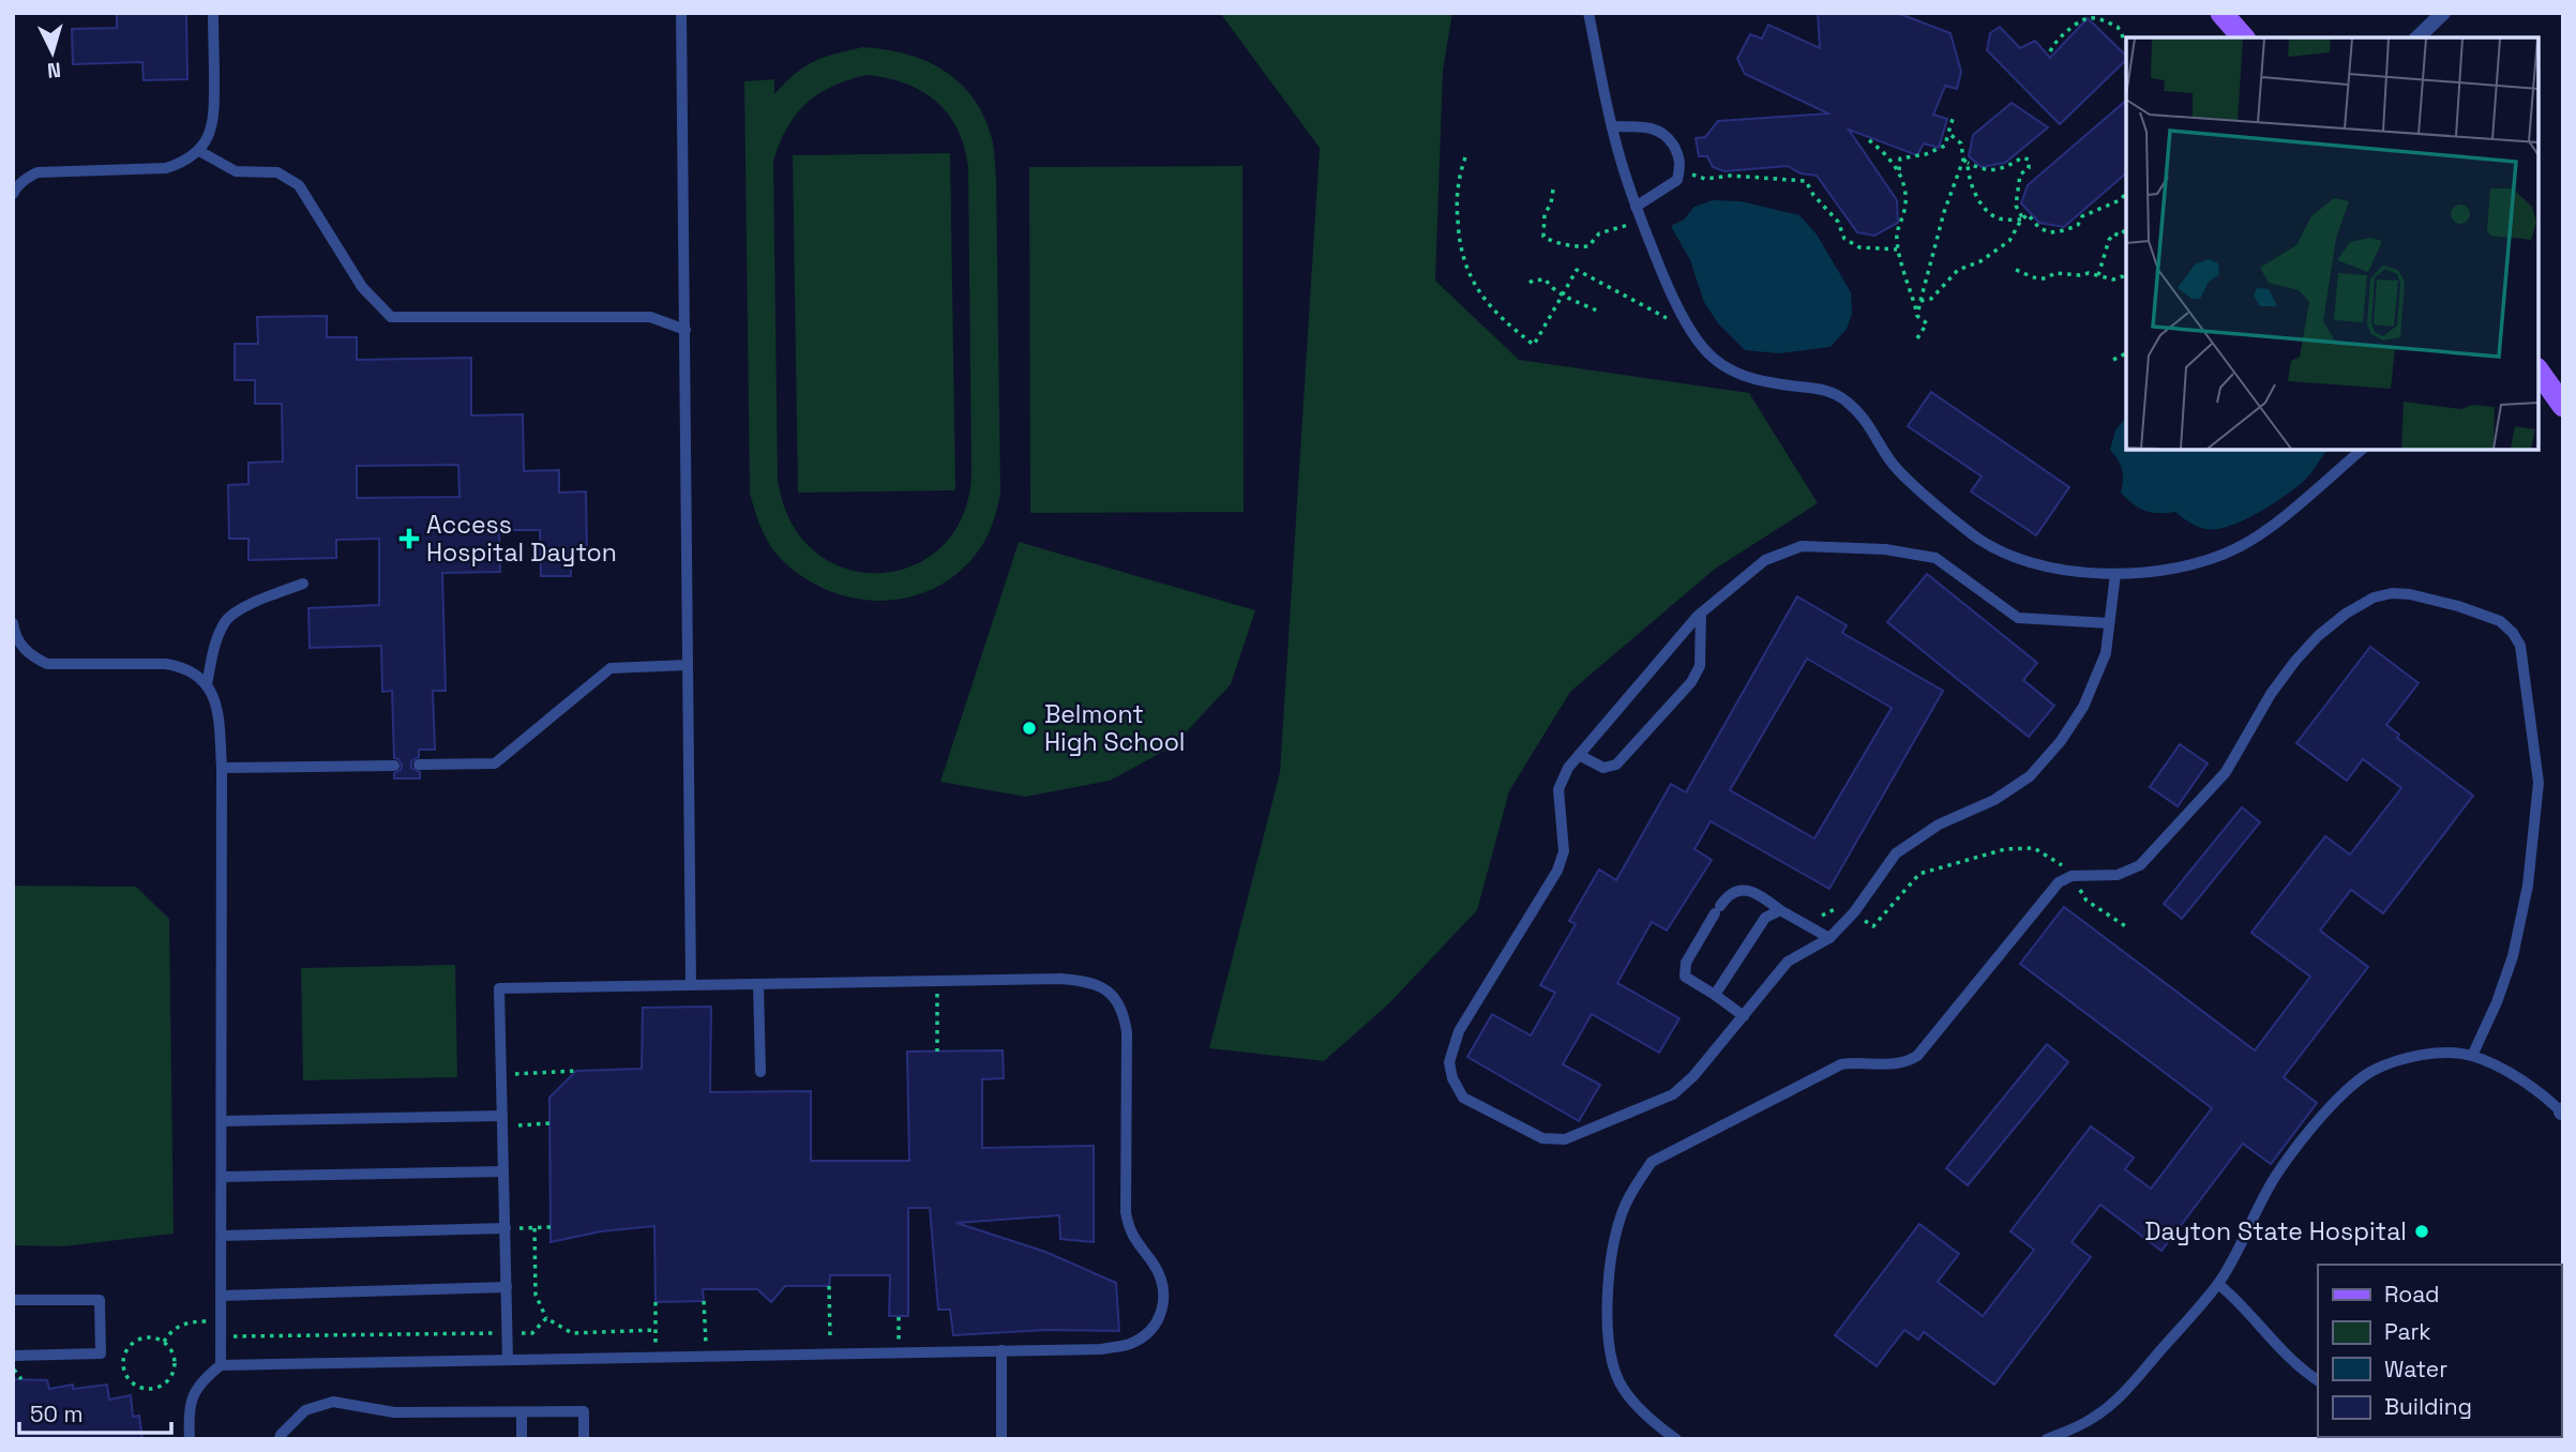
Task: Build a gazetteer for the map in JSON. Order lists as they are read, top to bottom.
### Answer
{
  "places": {
    "health": ["Access Hospital Dayton"],
    "other": ["Belmont High School", "Dayton State Hospital"]
  },
  "legend": [
    "Road",
    "Park",
    "Water",
    "Building"
  ],
  "scale_bar": "50 m",
  "north": "bottom"
}
